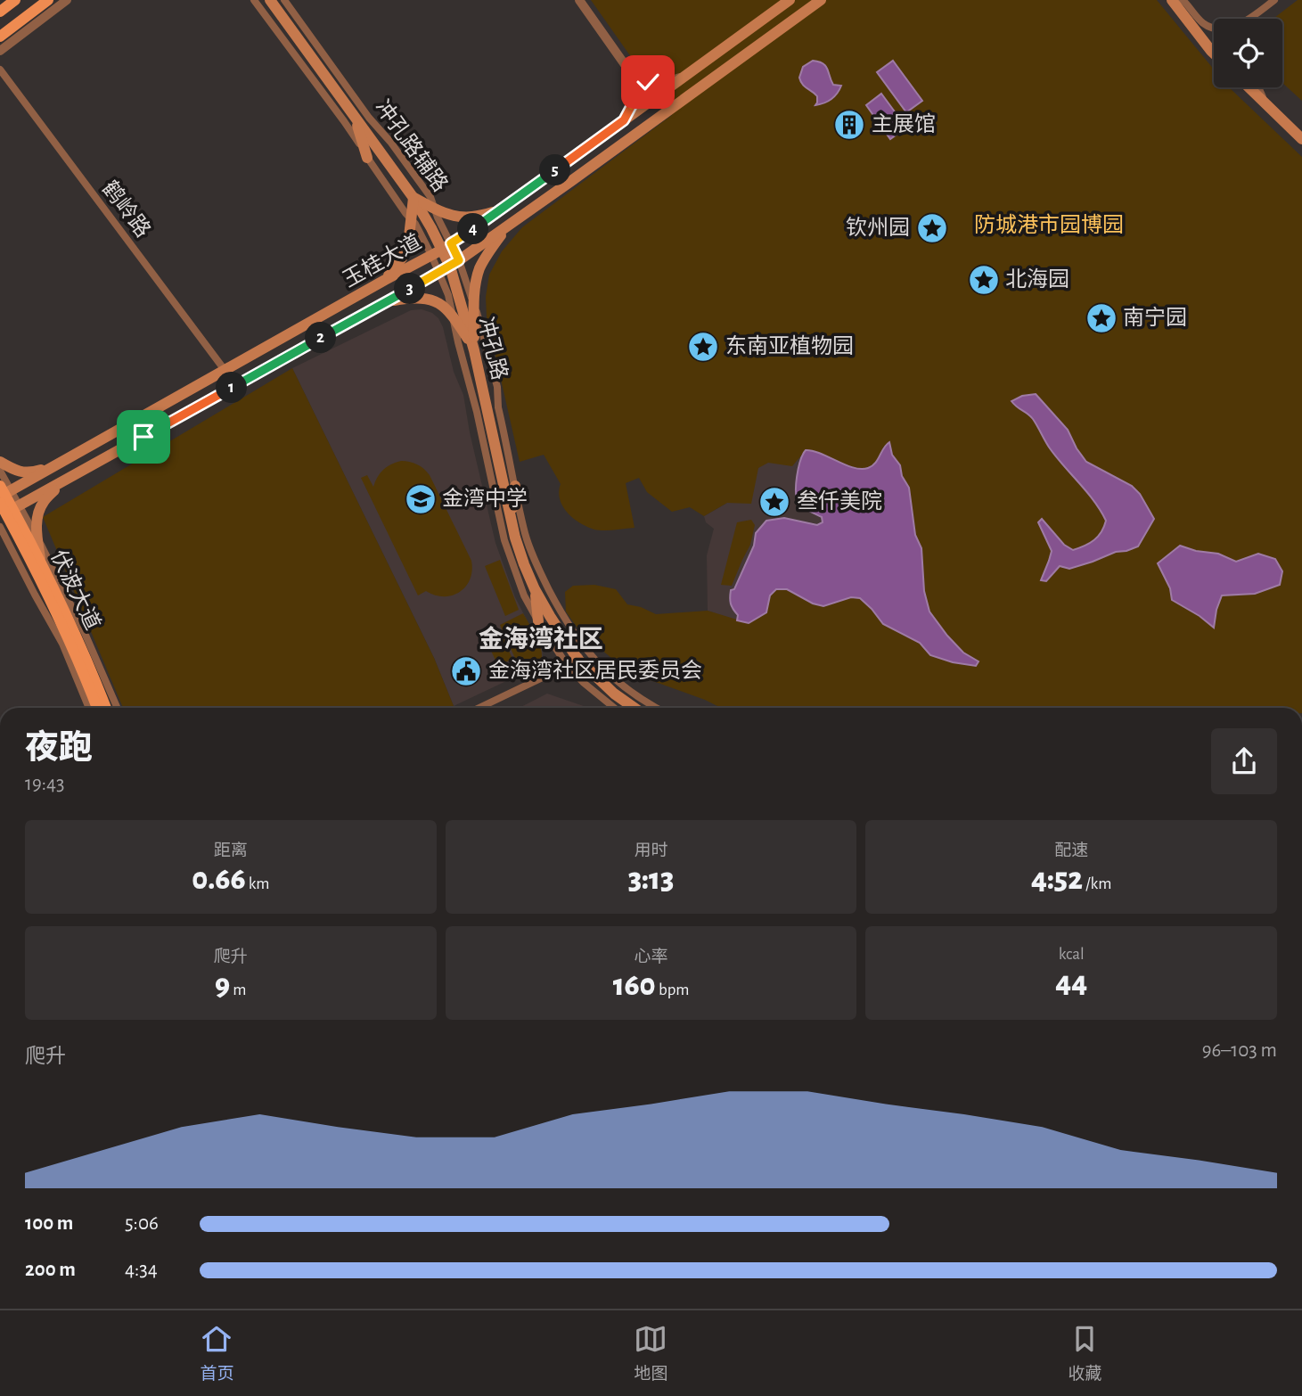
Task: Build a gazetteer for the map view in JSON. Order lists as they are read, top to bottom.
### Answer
{
  "streets": {
    "main road": ["玉桂大道", "冲孔路", "伏波大道"],
    "street": ["冲孔路辅路", "鹤岭路"]
  },
  "crossings": [
    ["冲孔路辅路", "玉桂大道"],
    ["冲孔路辅路", "冲孔路"],
    ["鹤岭路", "玉桂大道"],
    ["玉桂大道", "冲孔路"],
    ["玉桂大道", "伏波大道"]
  ],
  "districts": ["金海湾社区"],
  "parks": ["防城港市园博园"],
  "places": {
    "building": ["主展馆"],
    "place": [
      "钦州园",
      "北海园",
      "南宁园",
      "东南亚植物园",
      "叁仟美院"
    ],
    "school or university": ["金湾中学"],
    "public building": ["金海湾社区居民委员会"]
  },
  "page": {
    "pins": [
      "5",
      "4",
      "3",
      "2",
      "1"
    ],
    "heading": ["夜跑", "19:43"],
    "stats": [
      ["距离", "0.66 km"],
      ["用时", "3:13"],
      ["配速", "4:52 /km"],
      ["爬升", "9 m"],
      ["心率", "160 bpm"],
      ["kcal", "44"]
    ],
    "chart": ["爬升", "96–103 m"],
    "list": [
      {
        "name": "100 m",
        "note": "5:06"
      },
      {
        "name": "200 m",
        "note": "4:34"
      }
    ],
    "tabs": ["首页", "地图", "收藏"]
  }
}
